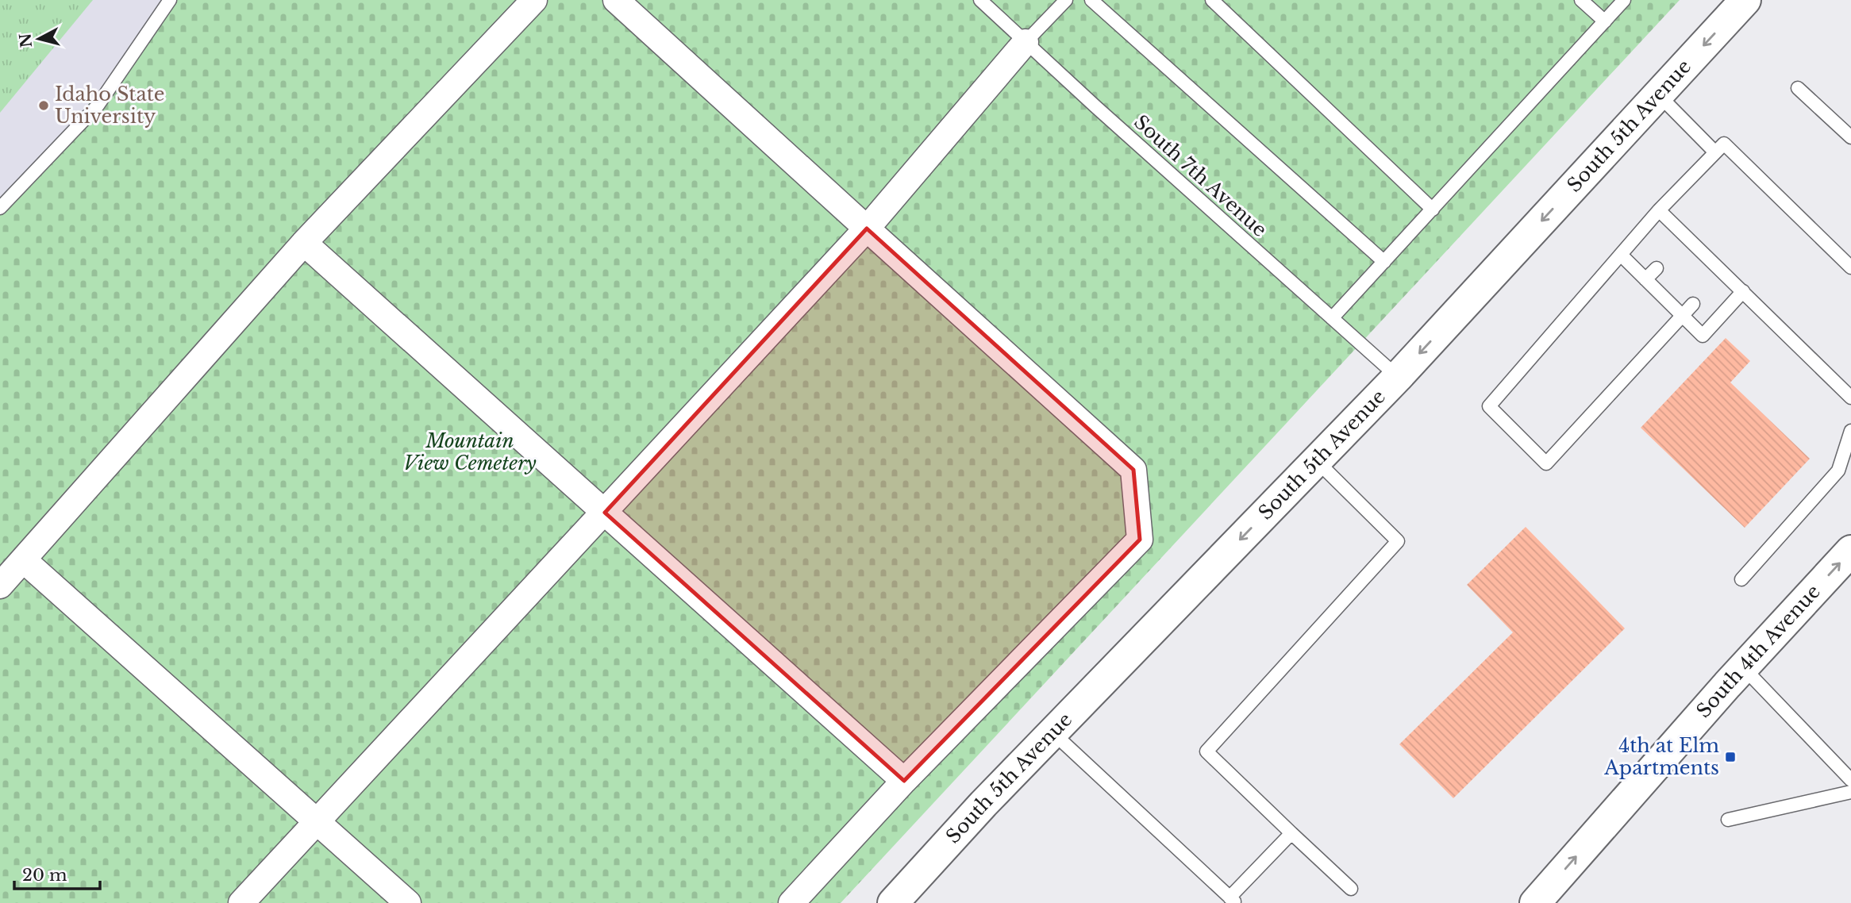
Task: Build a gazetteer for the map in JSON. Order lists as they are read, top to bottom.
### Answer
{
  "streets": {
    "main road": ["South 5th Avenue", "South 4th Avenue"],
    "lane": ["South 7th Avenue"]
  },
  "crossings": [
    ["South 5th Avenue", "South 7th Avenue"]
  ],
  "one_way": ["South 5th Avenue", "South 4th Avenue"],
  "parks": ["Mountain View Cemetery"],
  "places": {
    "other": ["Idaho State University"],
    "transit": ["4th at Elm Apartments"]
  },
  "scale_bar": "20 m",
  "north": "left"
}
